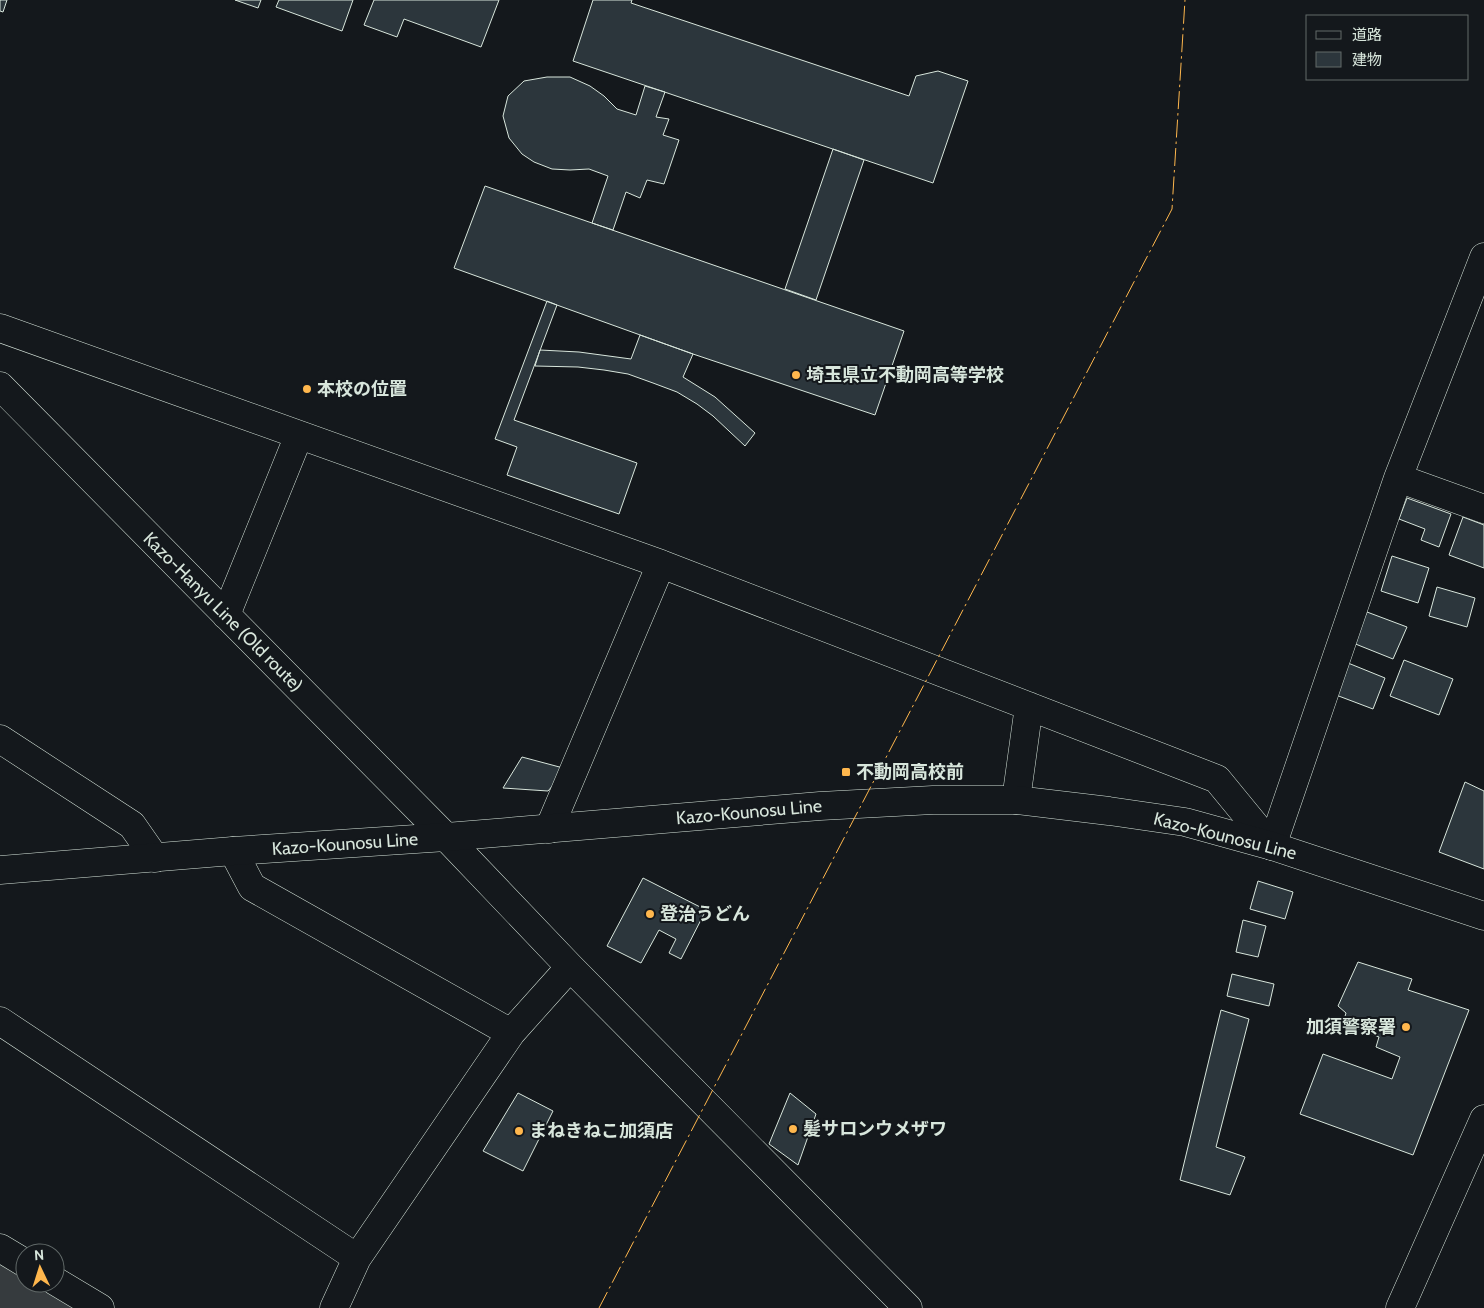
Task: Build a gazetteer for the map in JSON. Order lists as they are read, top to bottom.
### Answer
{
  "streets": {
    "street": ["Kazo-Hanyu Line (Old route)", "Kazo-Kounosu Line"]
  },
  "crossings": [
    ["Kazo-Hanyu Line (Old route)", "Kazo-Kounosu Line"]
  ],
  "places": {
    "other": [
      "埼玉県立不動岡高等学校",
      "本校の位置",
      "登治うどん",
      "加須警察署",
      "髪サロンウメザワ",
      "まねきねこ加須店"
    ],
    "transit": ["不動岡高校前"]
  },
  "legend": ["道路", "建物"],
  "north": "top"
}
